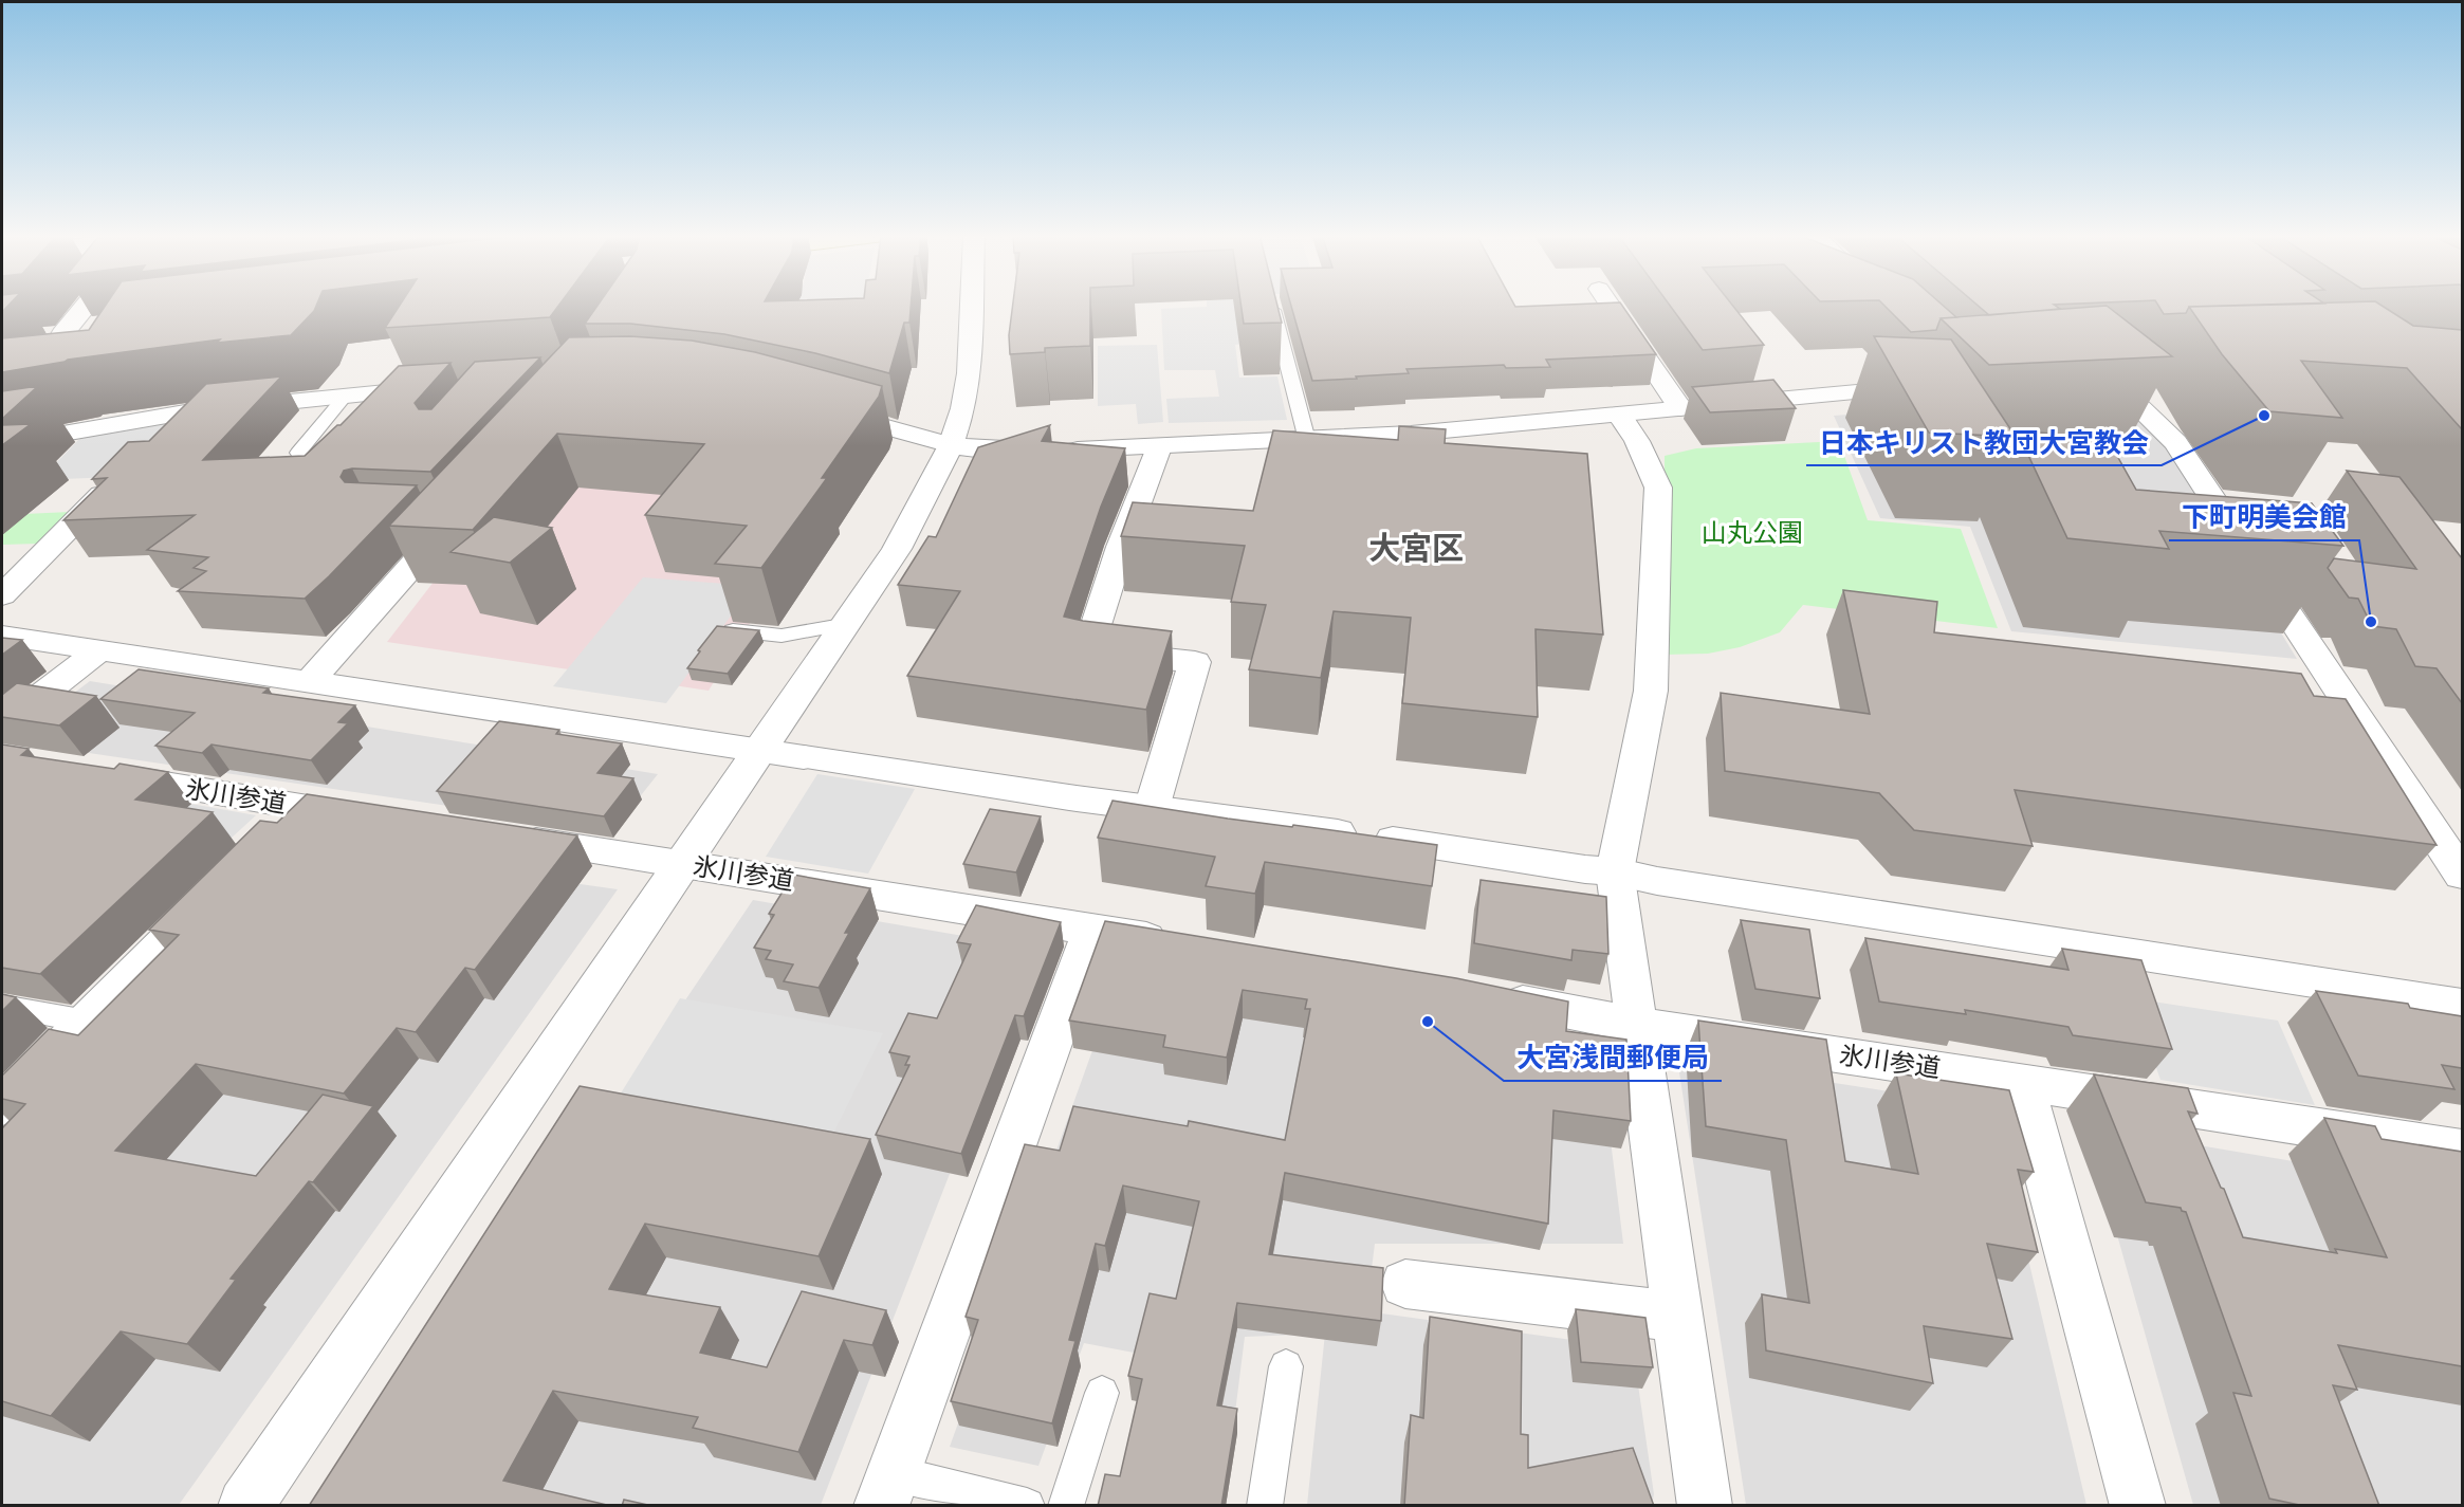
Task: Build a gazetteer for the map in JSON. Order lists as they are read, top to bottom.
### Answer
{
  "streets": {
    "street": ["氷川参道"]
  },
  "districts": ["大宮区"],
  "parks": ["山丸公園"],
  "places": ["日本キリスト教団大宮教会", "下町明美会館", "大宮浅間郵便局"]
}
